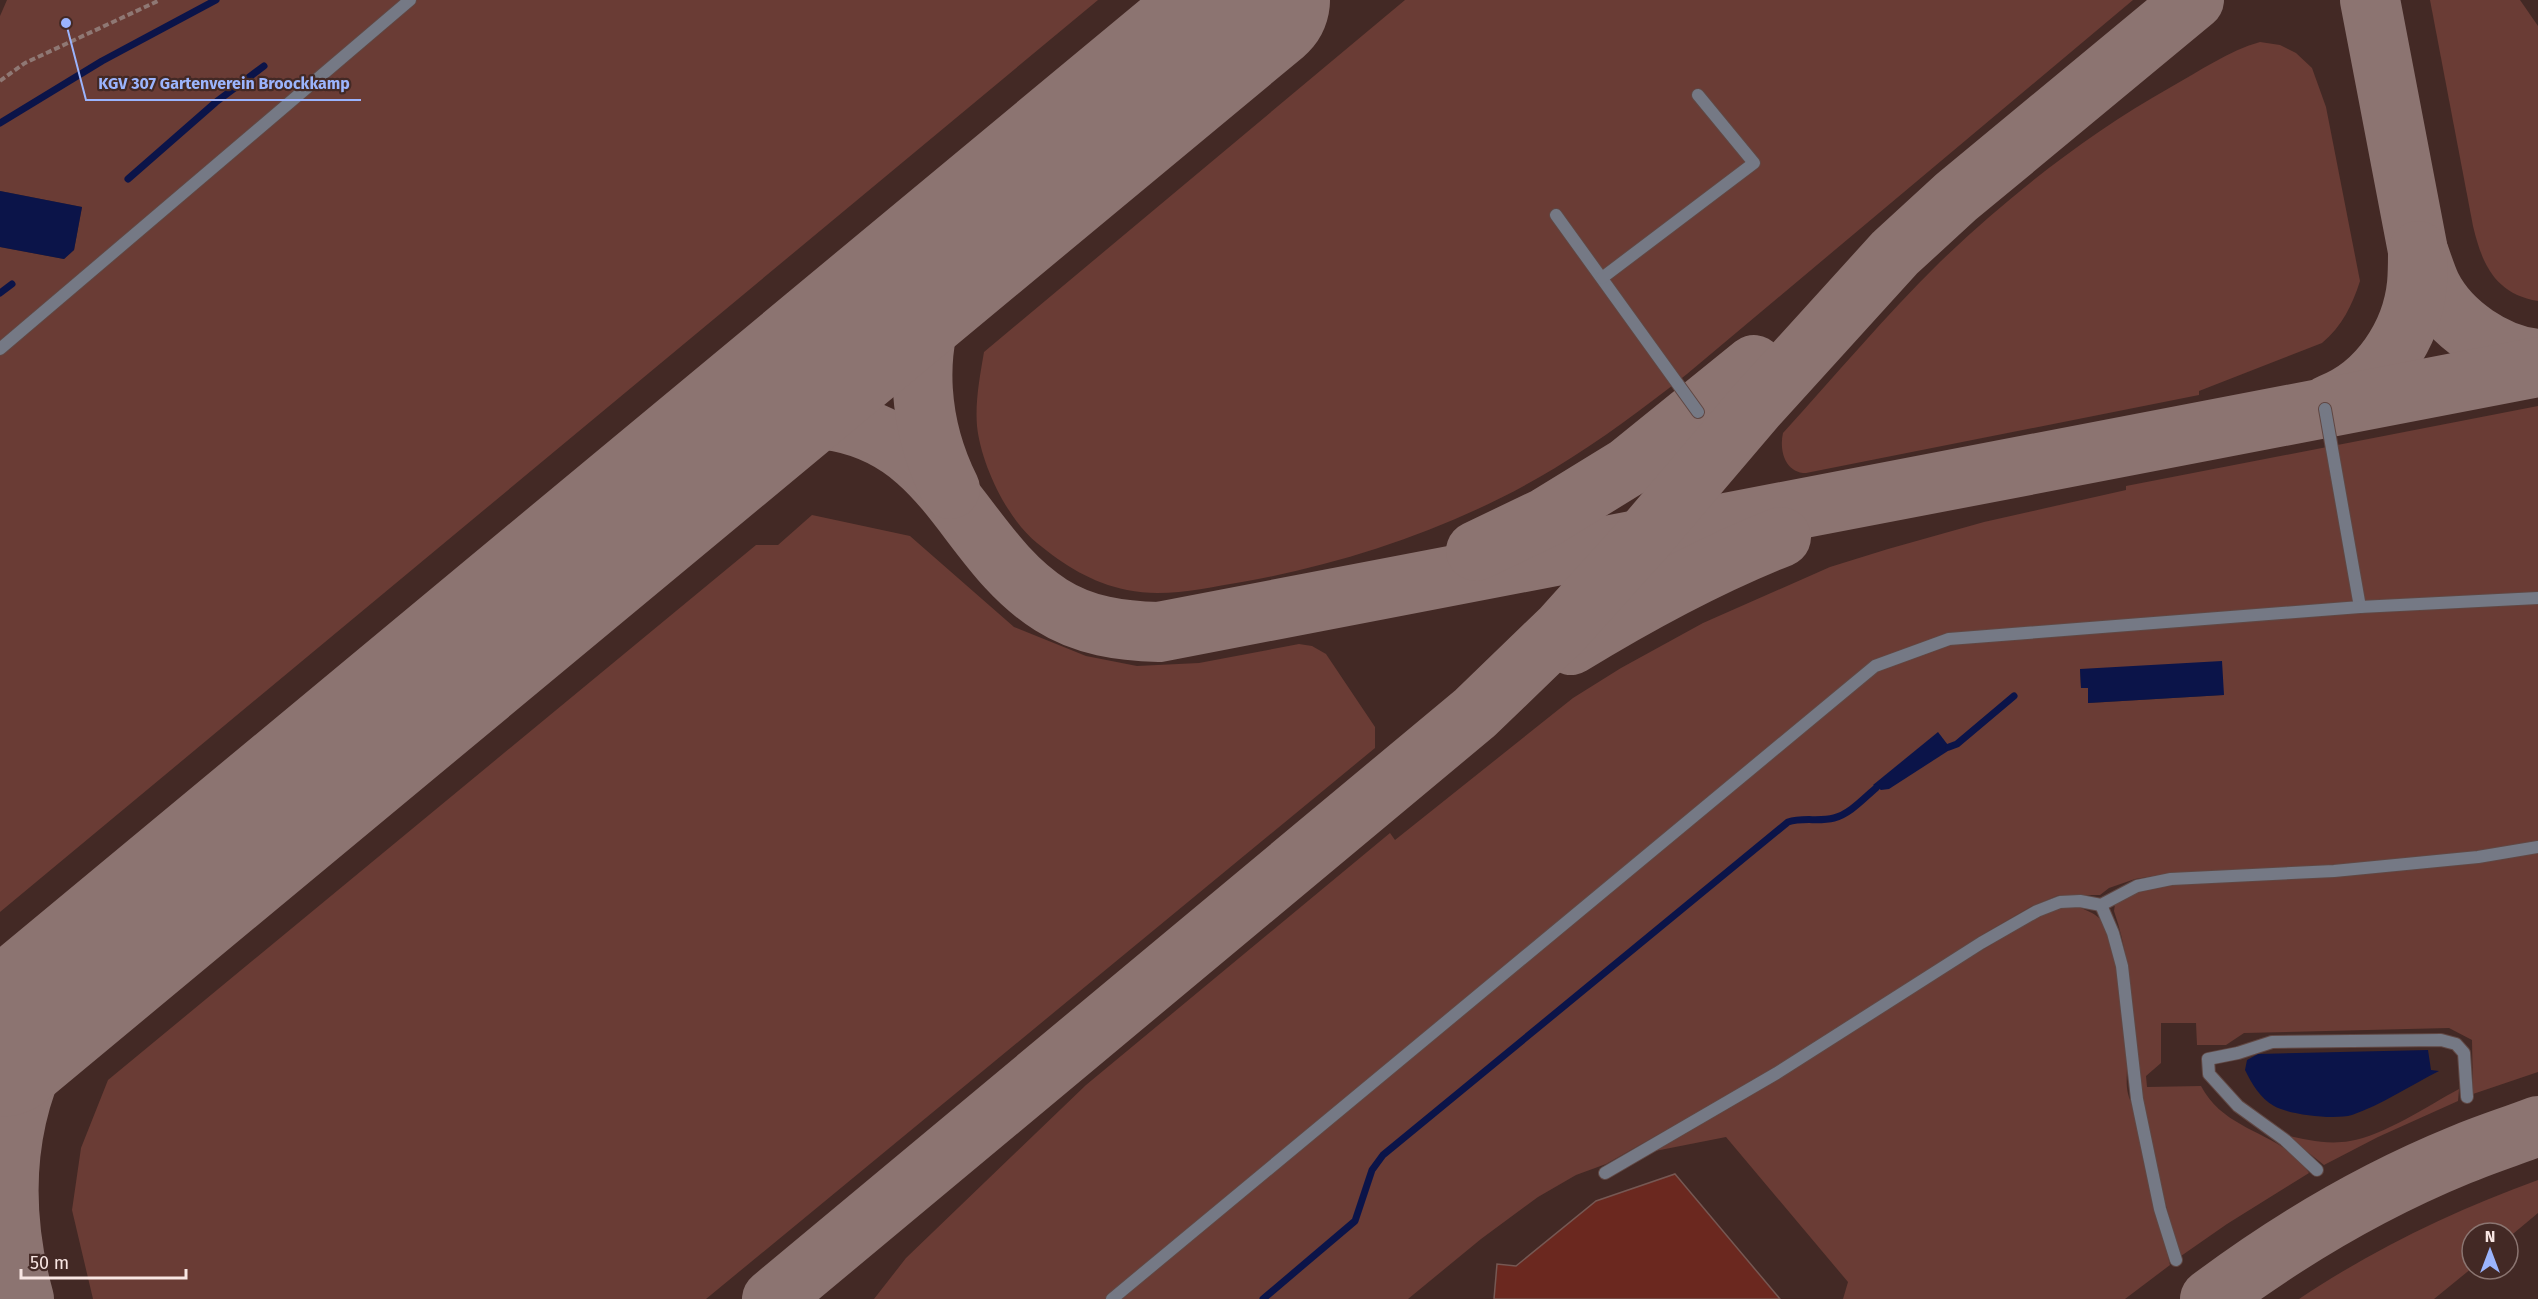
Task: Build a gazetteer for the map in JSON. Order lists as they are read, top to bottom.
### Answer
{
  "places": ["KGV 307 Gartenverein Broockkamp"],
  "scale_bar": "50 m",
  "north": "top"
}
